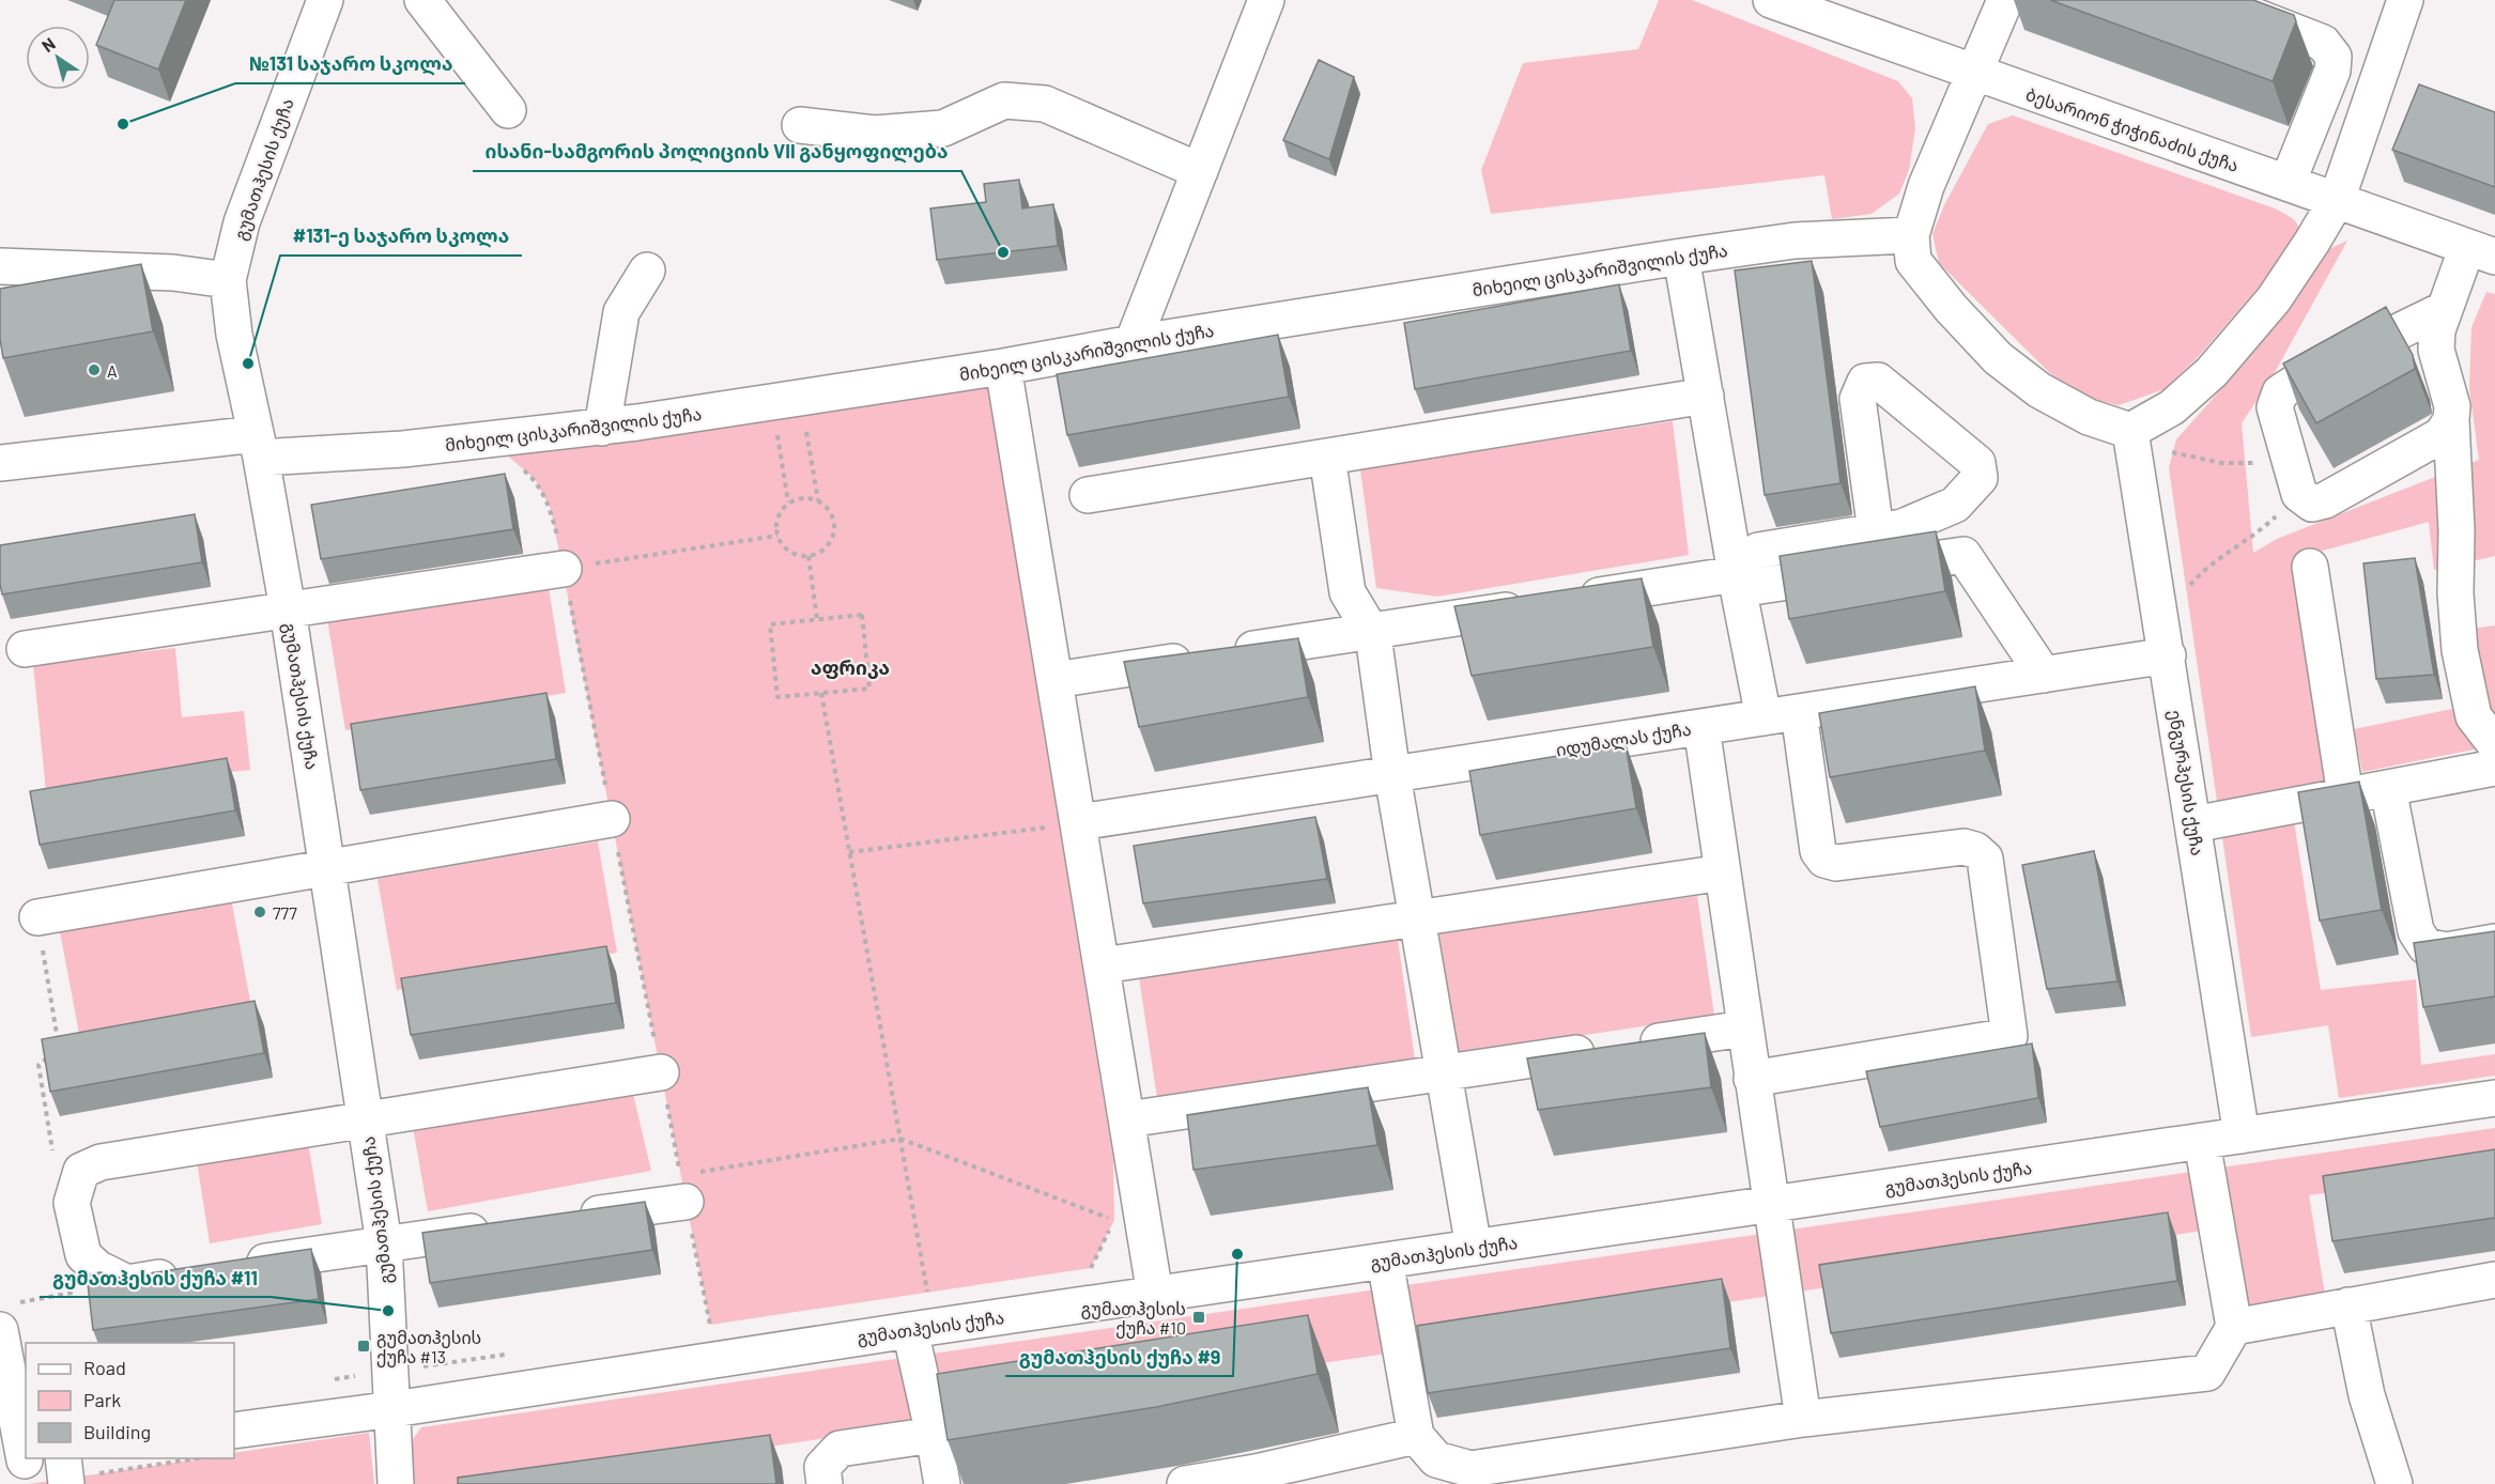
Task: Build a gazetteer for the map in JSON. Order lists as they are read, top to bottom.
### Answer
{
  "streets": {
    "street": [
      "ბესარიონ ჭიჭინაძის ქუჩა",
      "გუმათჰესის ქუჩა",
      "მიხეილ ცისკარიშვილის ქუჩა",
      "იდუმალას ქუჩა",
      "ენგურჰესის ქუჩა"
    ]
  },
  "crossings": [
    ["გუმათჰესის ქუჩა", "მიხეილ ცისკარიშვილის ქუჩა"],
    ["გუმათჰესის ქუჩა", "ენგურჰესის ქუჩა"],
    ["იდუმალას ქუჩა", "ენგურჰესის ქუჩა"]
  ],
  "districts": ["აფრიკა"],
  "places": {
    "other": [
      "№131 საჯარო სკოლა",
      "ისანი-სამგორის პოლიციის VII განყოფილება",
      "#131-ე საჯარო სკოლა",
      "A",
      "777",
      "გუმათჰესის ქუჩა #9",
      "გუმათჰესის ქუჩა #11"
    ],
    "transit": ["გუმათჰესის ქუჩა #10", "გუმათჰესის ქუჩა #13"]
  },
  "legend": ["Road", "Park", "Building"],
  "north": "top left"
}
